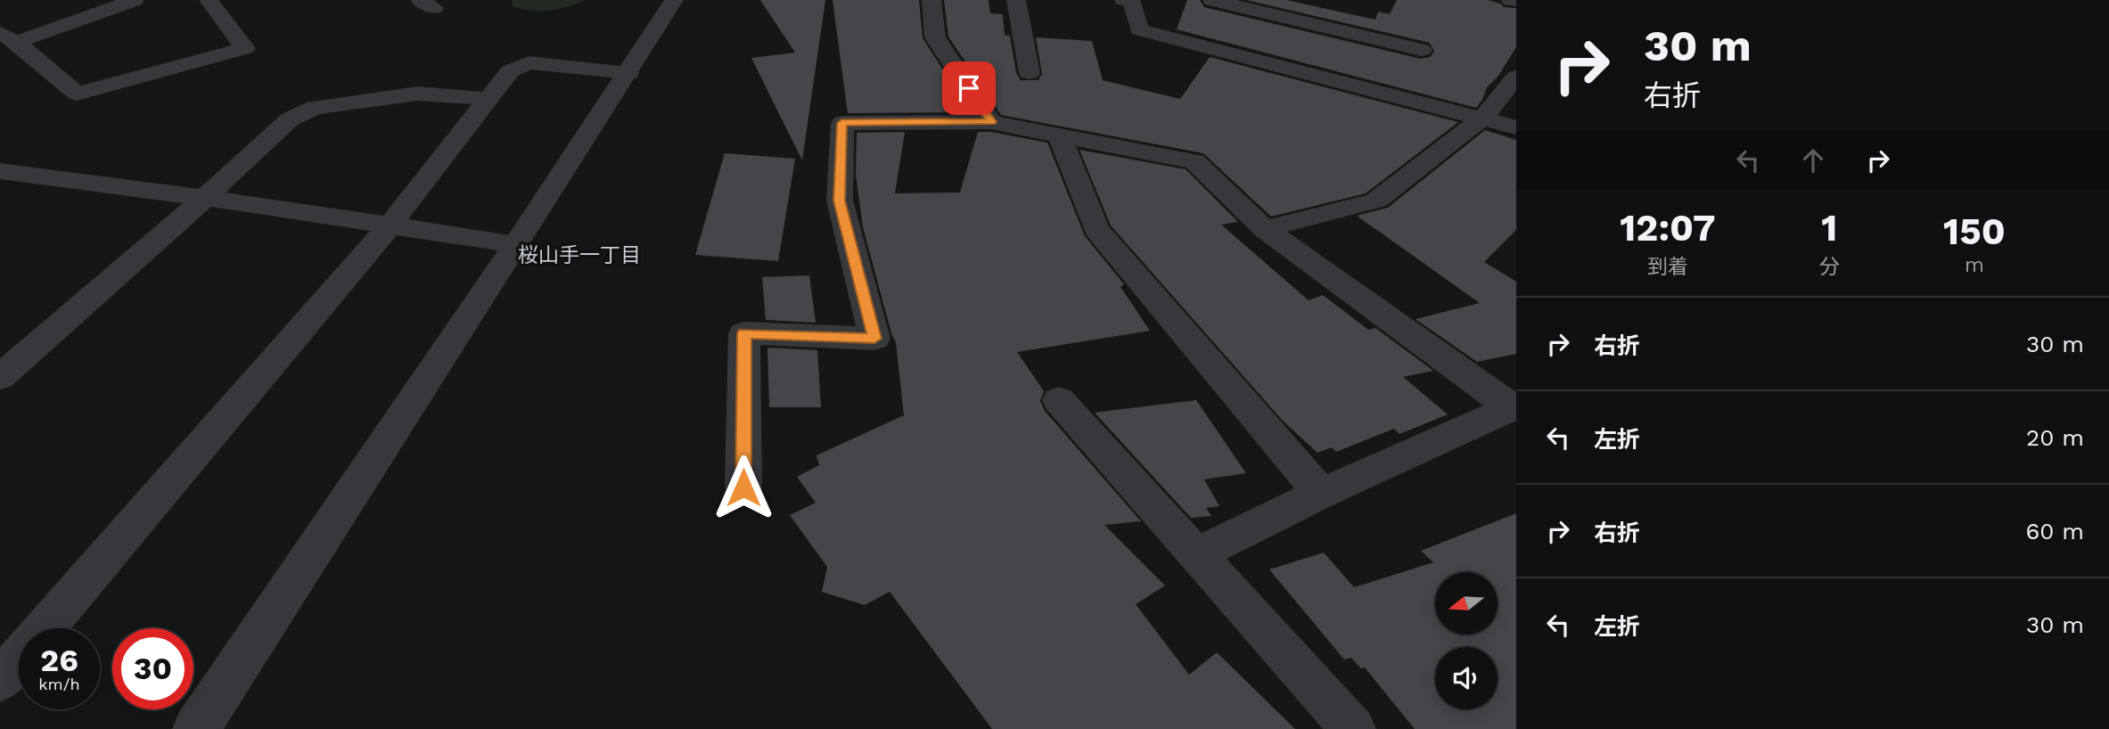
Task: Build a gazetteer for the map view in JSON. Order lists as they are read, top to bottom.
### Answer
{
  "districts": ["桜山手一丁目"],
  "north": "left",
  "page": {
    "turn": ["30 m", "右折"],
    "eta": [
      "12:07",
      "到着",
      "1",
      "分",
      "150",
      "m"
    ],
    "list": [
      {
        "name": "右折",
        "value": "30 m"
      },
      {
        "name": "左折",
        "value": "20 m"
      },
      {
        "name": "右折",
        "value": "60 m"
      },
      {
        "name": "左折",
        "value": "30 m"
      }
    ],
    "speed": "26 km/h",
    "limit": "30"
  }
}
